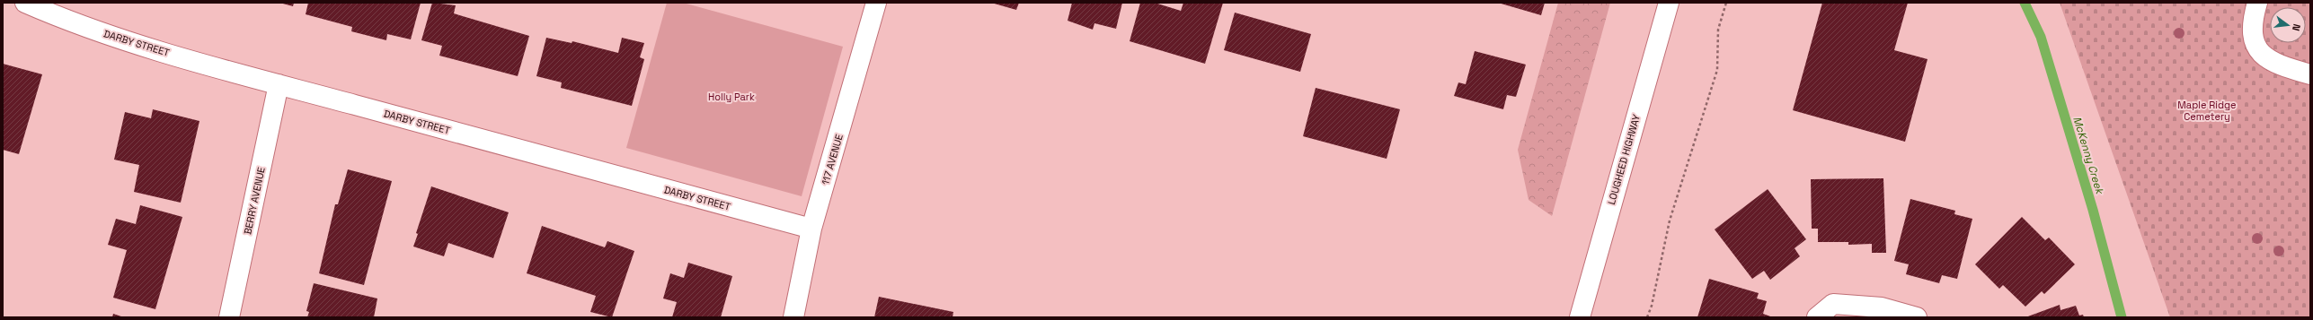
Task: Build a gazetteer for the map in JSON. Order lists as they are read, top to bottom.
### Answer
{
  "streets": {
    "main road": [
      "DARBY STREET",
      "117 AVENUE",
      "LOUGHEED HIGHWAY",
      "BERRY AVENUE"
    ]
  },
  "crossings": [
    ["DARBY STREET", "117 AVENUE"],
    ["DARBY STREET", "BERRY AVENUE"]
  ],
  "water": ["McKenny Creek"],
  "parks": ["Holly Park", "Maple Ridge Cemetery"],
  "north": "right"
}
